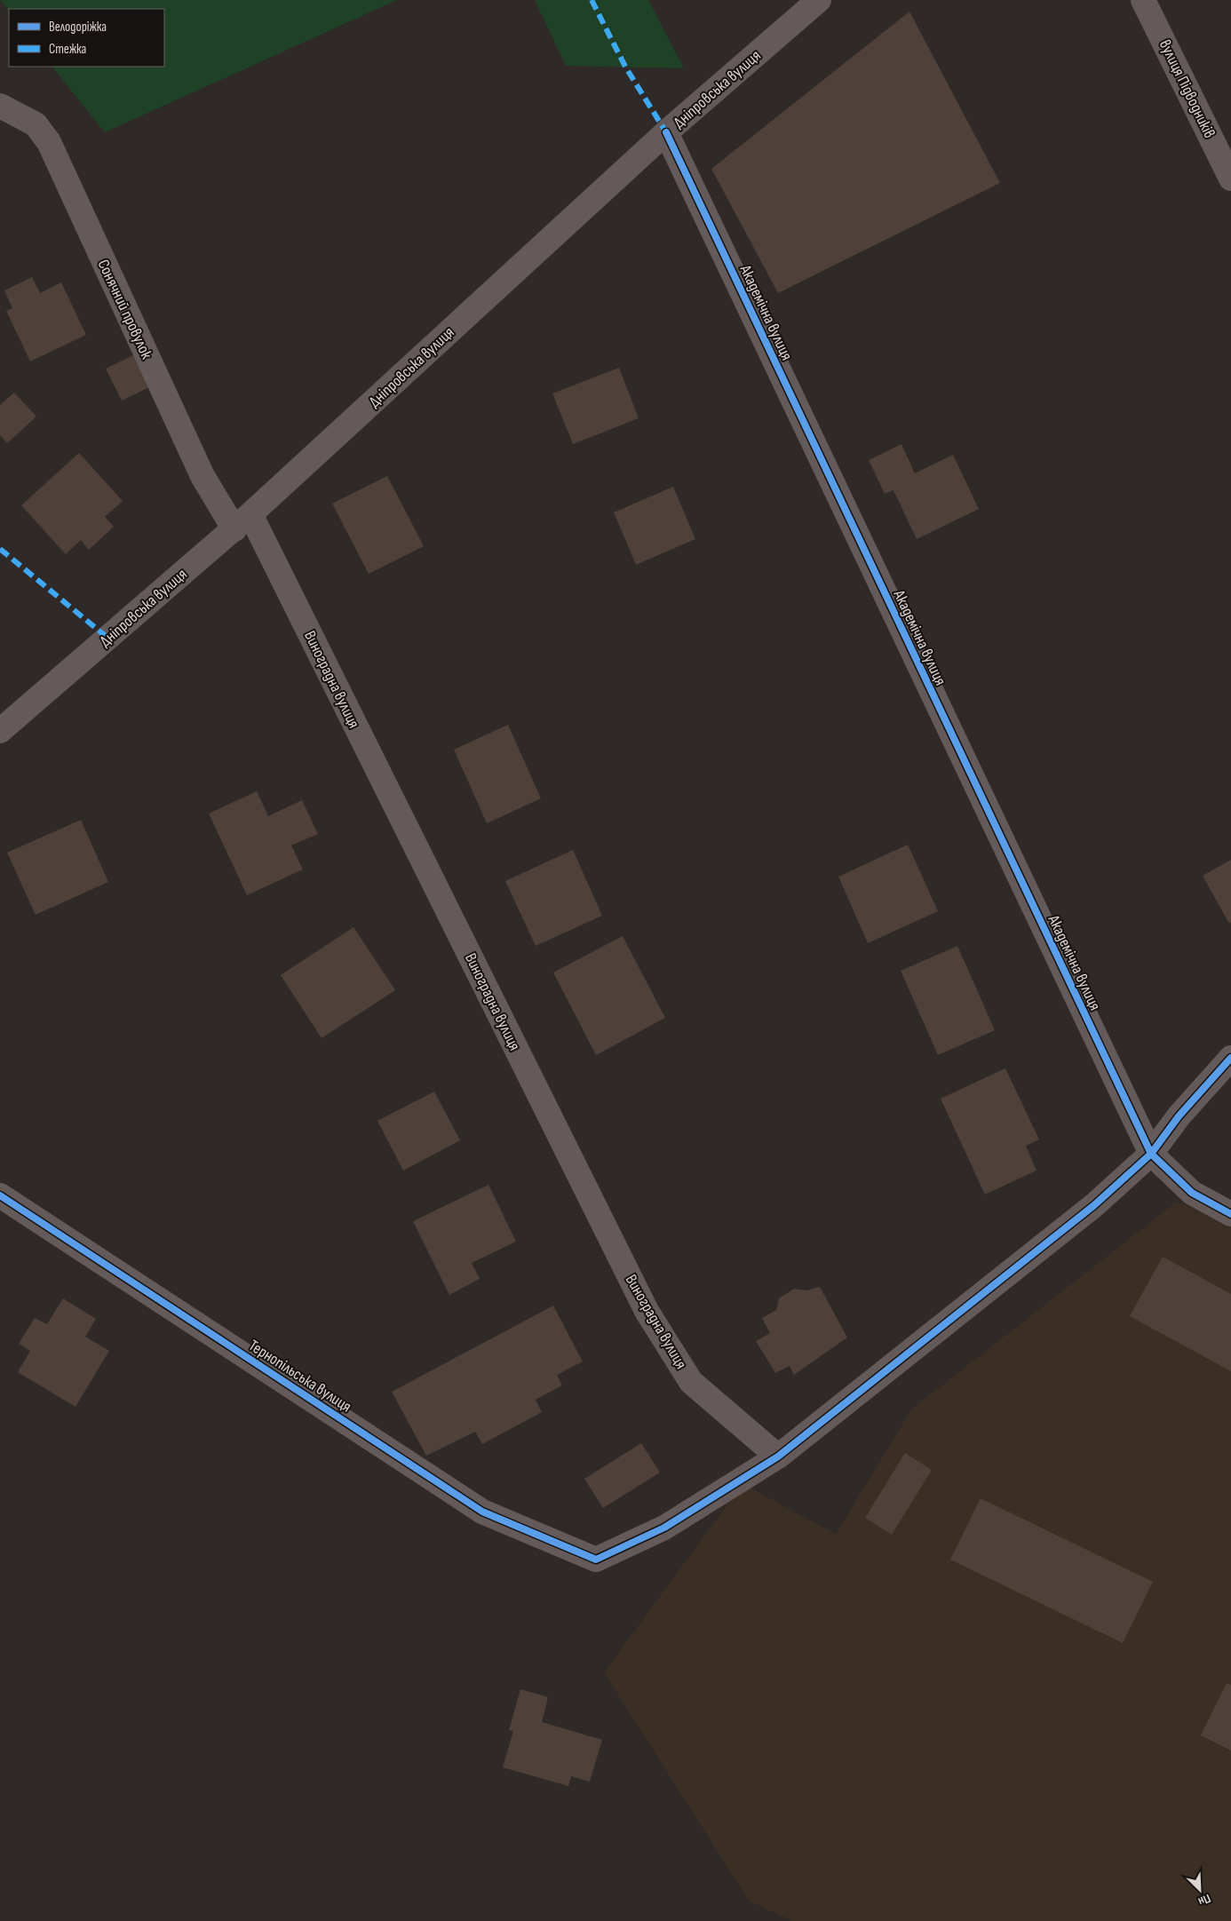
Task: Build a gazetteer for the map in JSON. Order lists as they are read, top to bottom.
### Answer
{
  "streets": {
    "street": [
      "Дніпровська вулиця",
      "вулиця Підводників",
      "Сонячний провулок",
      "Академічна вулиця",
      "Виноградна вулиця",
      "Тернопільська вулиця"
    ]
  },
  "crossings": [
    ["Дніпровська вулиця", "Сонячний провулок"],
    ["Дніпровська вулиця", "Академічна вулиця"],
    ["Дніпровська вулиця", "Виноградна вулиця"],
    ["Сонячний провулок", "Виноградна вулиця"],
    ["Виноградна вулиця", "Тернопільська вулиця"]
  ],
  "legend": ["Велодоріжка", "Стежка"],
  "north": "bottom right"
}
